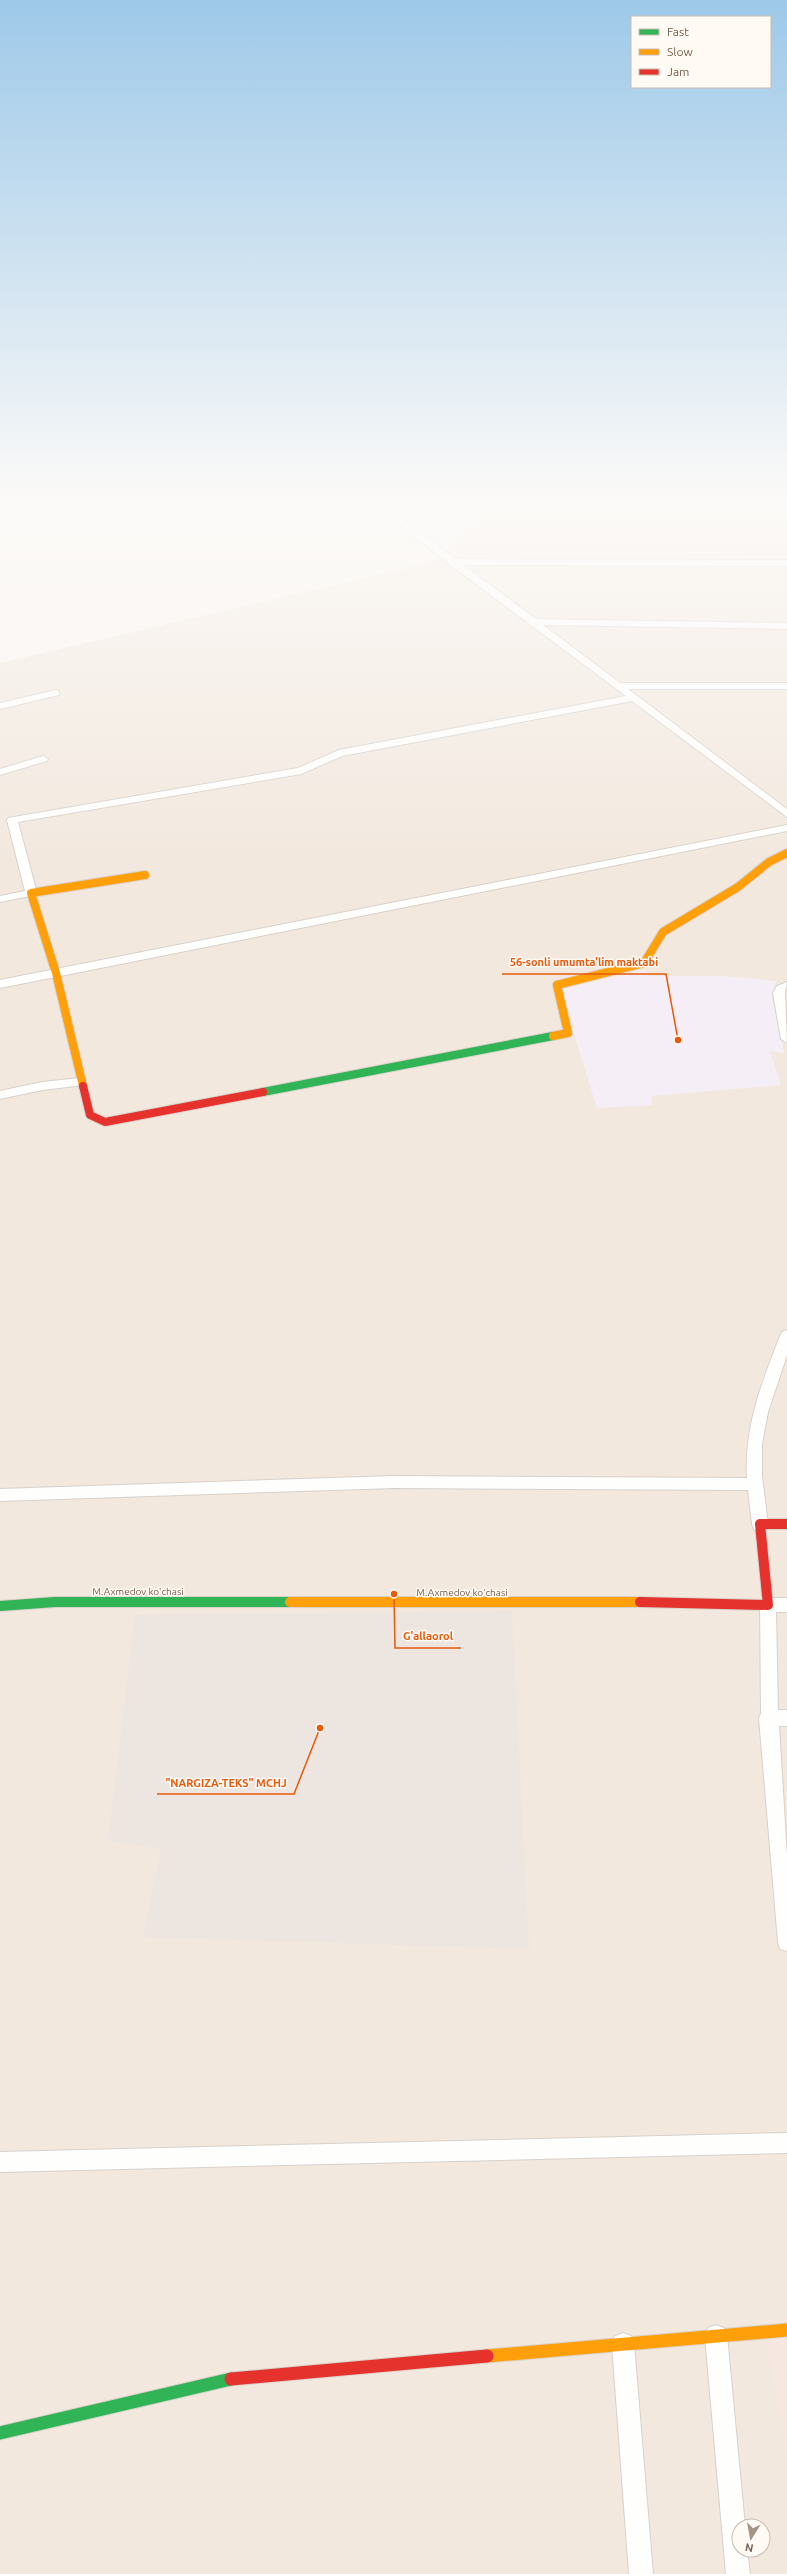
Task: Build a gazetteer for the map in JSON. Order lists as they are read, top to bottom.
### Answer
{
  "streets": {
    "street": ["M.Axmedov ko'chasi"]
  },
  "places": ["56-sonli umumta'lim maktabi", "G'allaorol", "\"NARGIZA-TEKS\" MCHJ"],
  "legend": ["Fast", "Slow", "Jam"],
  "north": "bottom"
}
